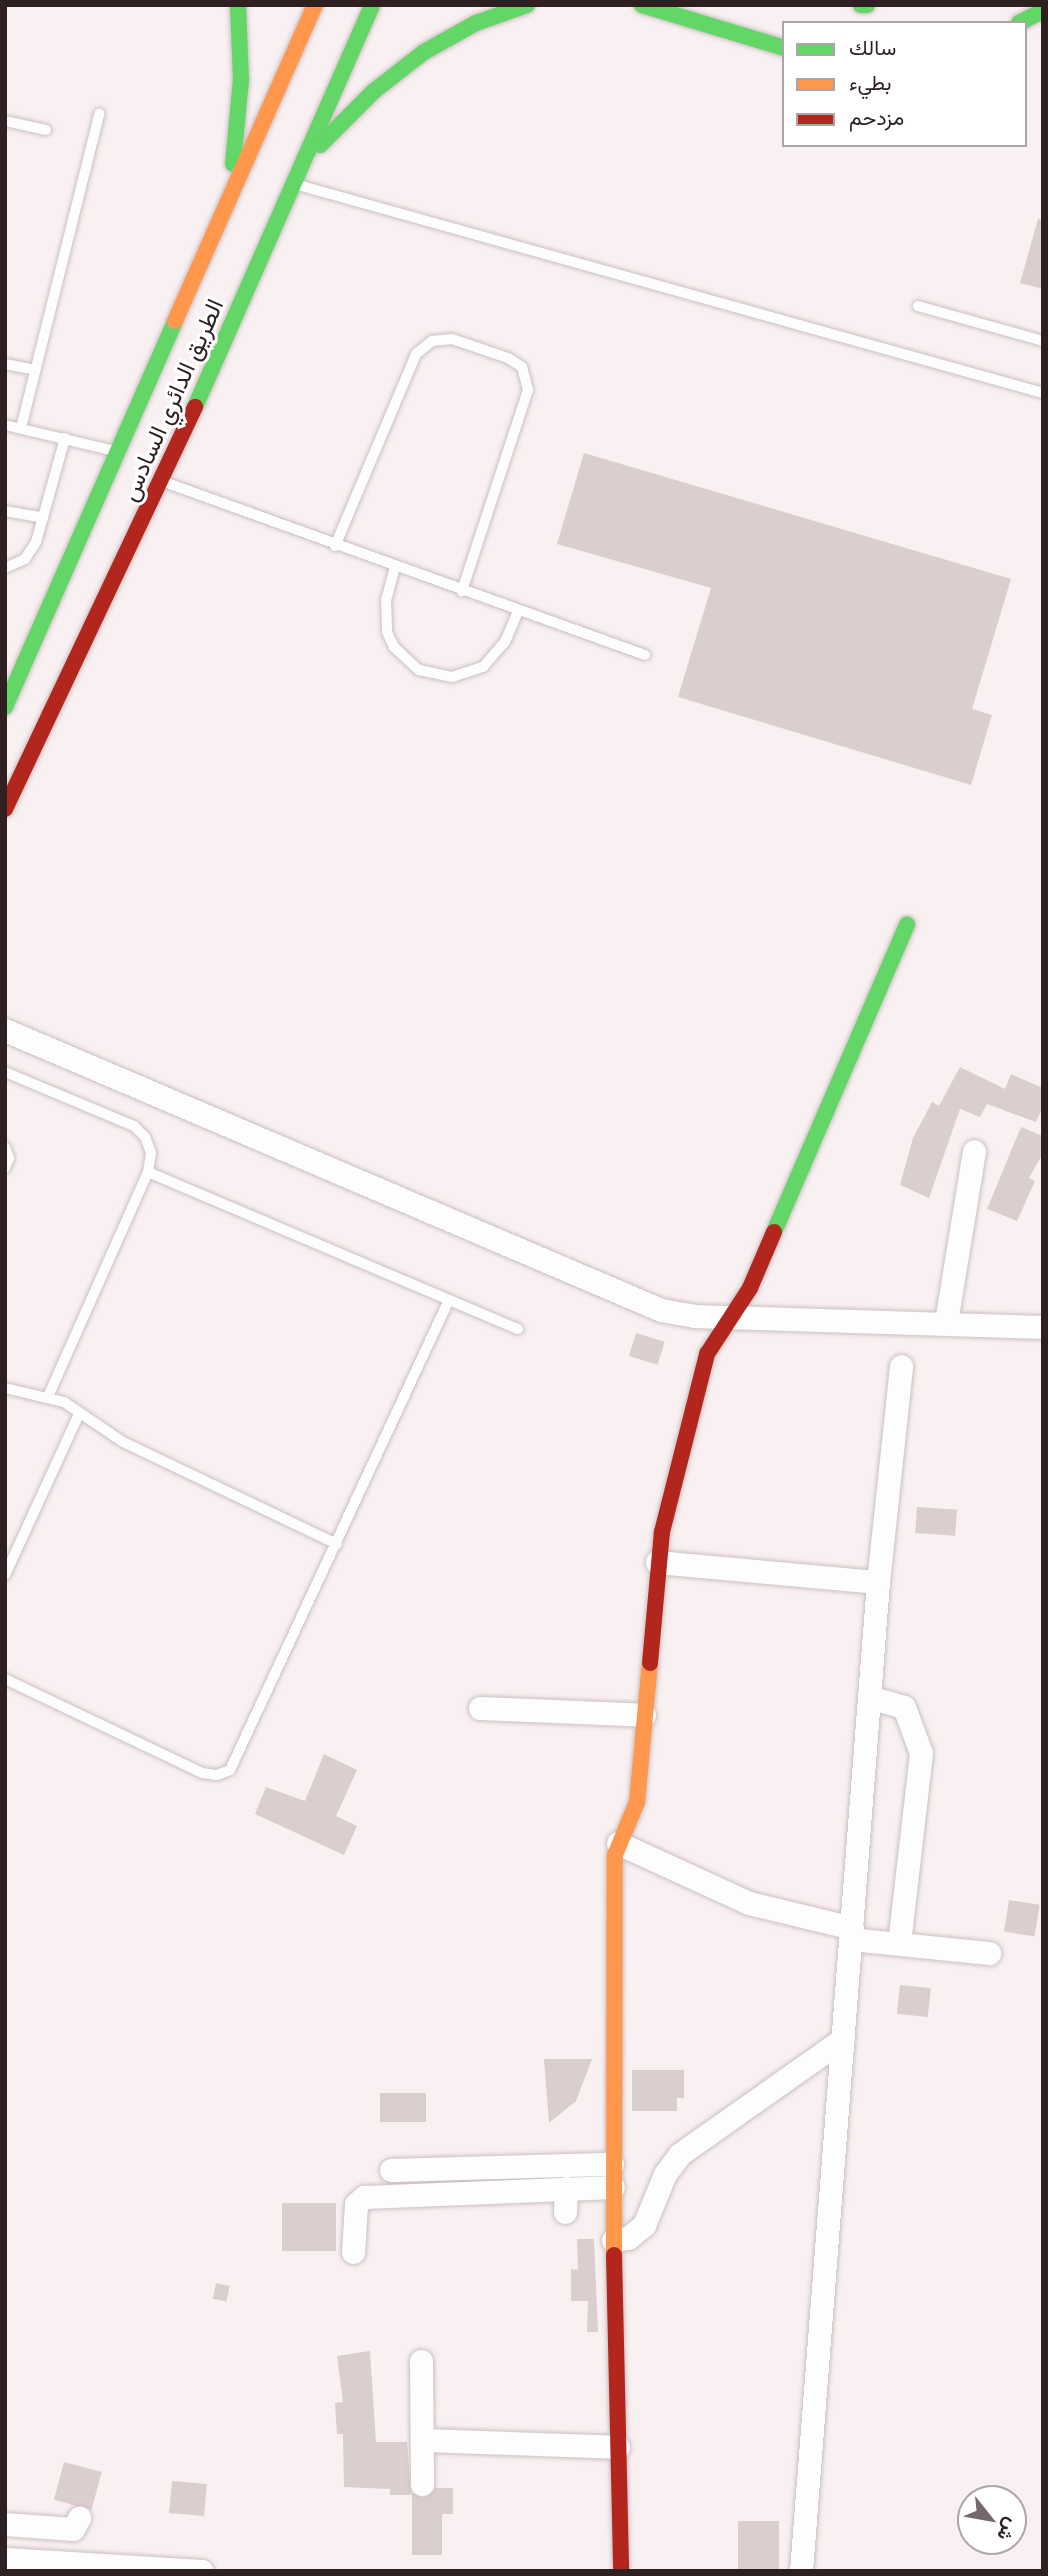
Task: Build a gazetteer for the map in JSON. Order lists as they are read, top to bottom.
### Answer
{
  "streets": {
    "main road": ["الطريق الدائري السادس"]
  },
  "legend": ["سالك", "بطيء", "مزدحم"],
  "north": "bottom right"
}
